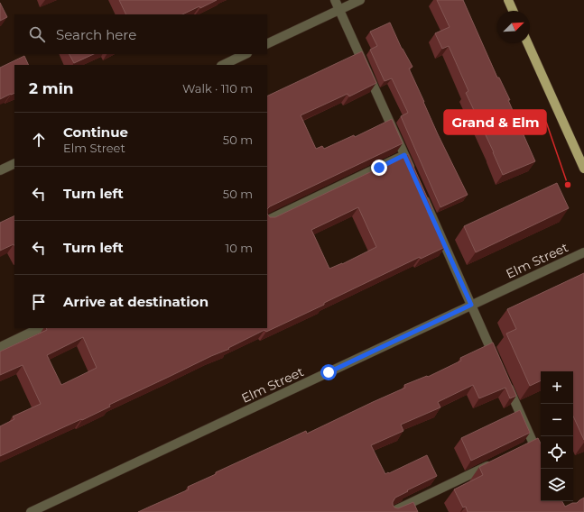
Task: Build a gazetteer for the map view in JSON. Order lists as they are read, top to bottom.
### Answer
{
  "streets": {
    "street": ["Elm Street"]
  },
  "places": ["Grand & Elm"],
  "north": "top right",
  "page": {
    "search": "Search here",
    "heading": ["2 min", "Walk · 110 m"],
    "list": [
      ["Continue", "Elm Street", "50 m"],
      ["Turn left", "50 m"],
      ["Turn left", "10 m"],
      "Arrive at destination"
    ],
    "map_buttons": ["+", "−"]
  }
}
